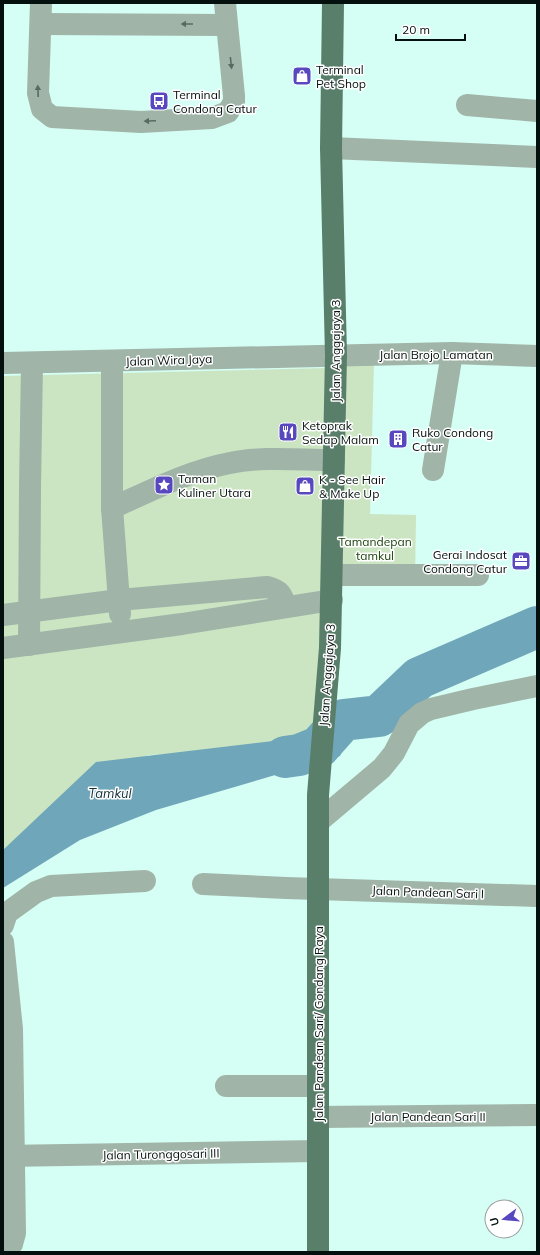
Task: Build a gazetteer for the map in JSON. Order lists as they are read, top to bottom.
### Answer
{
  "streets": {
    "main road": ["Jalan Anggajaya 3", "Jalan Pandean Sari/ Gondang Raya"],
    "street": [
      "Jalan Brojo Lamatan",
      "Jalan Wira Jaya",
      "Jalan Pandean Sari I",
      "Jalan Pandean Sari II",
      "Jalan Turonggosari III"
    ]
  },
  "crossings": [
    ["Jalan Anggajaya 3", "Jalan Brojo Lamatan"],
    ["Jalan Anggajaya 3", "Jalan Wira Jaya"],
    ["Jalan Anggajaya 3", "Jalan Pandean Sari/ Gondang Raya"],
    ["Jalan Brojo Lamatan", "Jalan Wira Jaya"],
    ["Jalan Pandean Sari I", "Jalan Pandean Sari/ Gondang Raya"],
    ["Jalan Pandean Sari/ Gondang Raya", "Jalan Pandean Sari II"],
    ["Jalan Pandean Sari/ Gondang Raya", "Jalan Turonggosari III"]
  ],
  "water": ["Tamkul"],
  "parks": ["Tamandepan tamkul"],
  "places": {
    "shop": ["Terminal Pet Shop", "K - See Hair & Make Up"],
    "bus stop": ["Terminal Condong Catur"],
    "restaurant": ["Ketoprak Sedap Malam"],
    "building": ["Ruko Condong Catur"],
    "place": ["Taman Kuliner Utara"],
    "office": ["Gerai Indosat Condong Catur"]
  },
  "scale_bar": "20 m",
  "north": "left"
}
